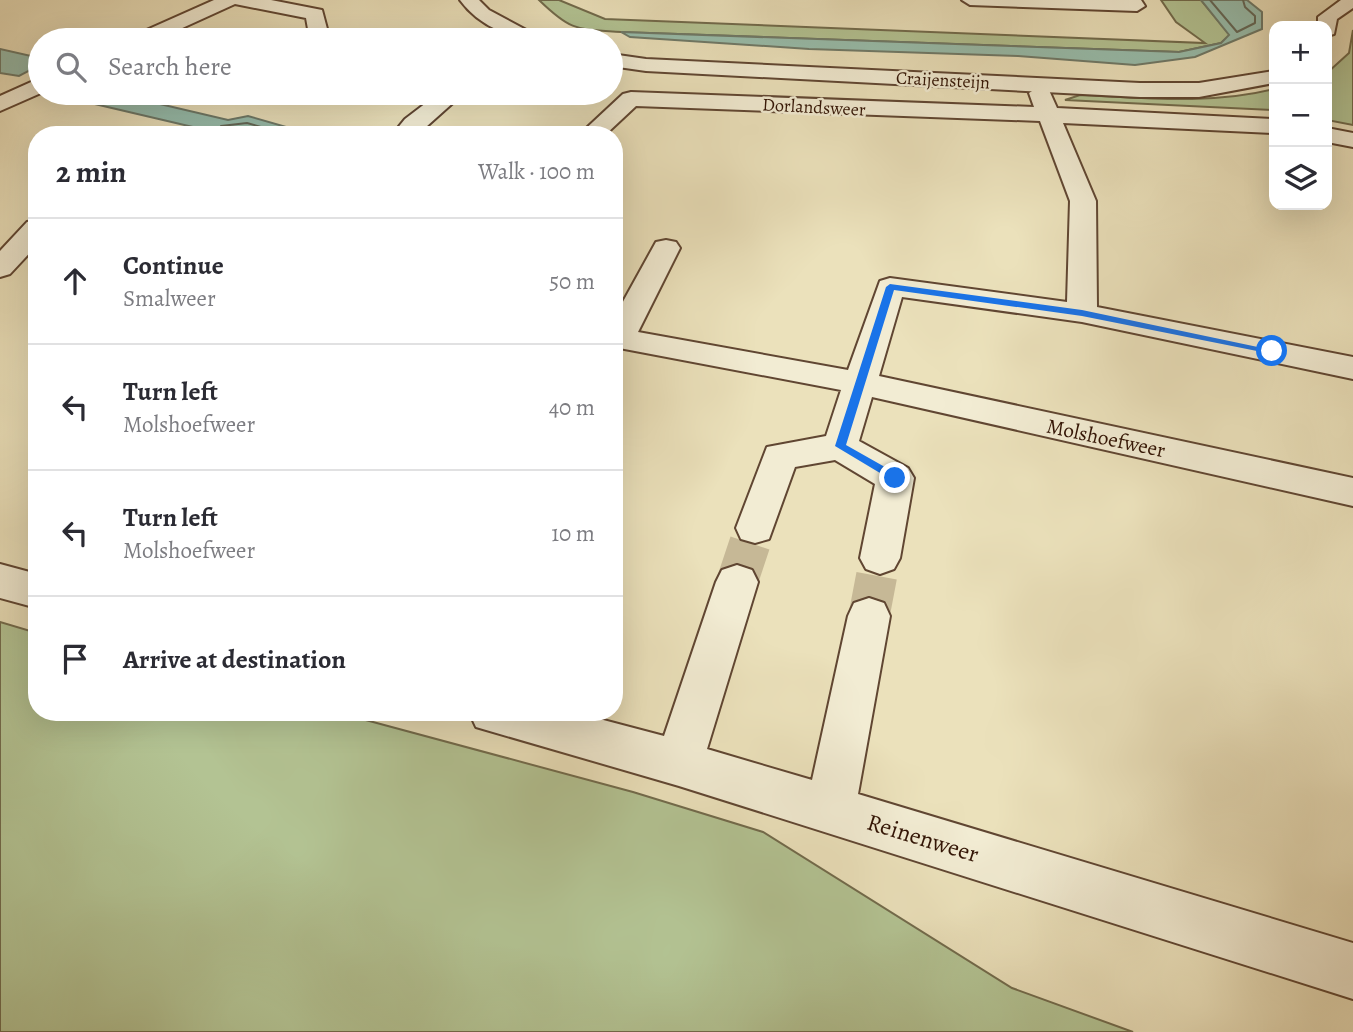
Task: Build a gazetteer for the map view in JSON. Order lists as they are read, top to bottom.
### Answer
{
  "streets": {
    "street": [
      "Craijensteijn",
      "Dorlandsweer",
      "Molshoefweer",
      "Reinenweer"
    ]
  },
  "page": {
    "map_buttons": ["+", "−"],
    "search": "Search here",
    "heading": ["2 min", "Walk · 100 m"],
    "list": [
      ["Continue", "Smalweer", "50 m"],
      ["Turn left", "Molshoefweer", "40 m"],
      ["Turn left", "Molshoefweer", "10 m"],
      "Arrive at destination"
    ]
  }
}
